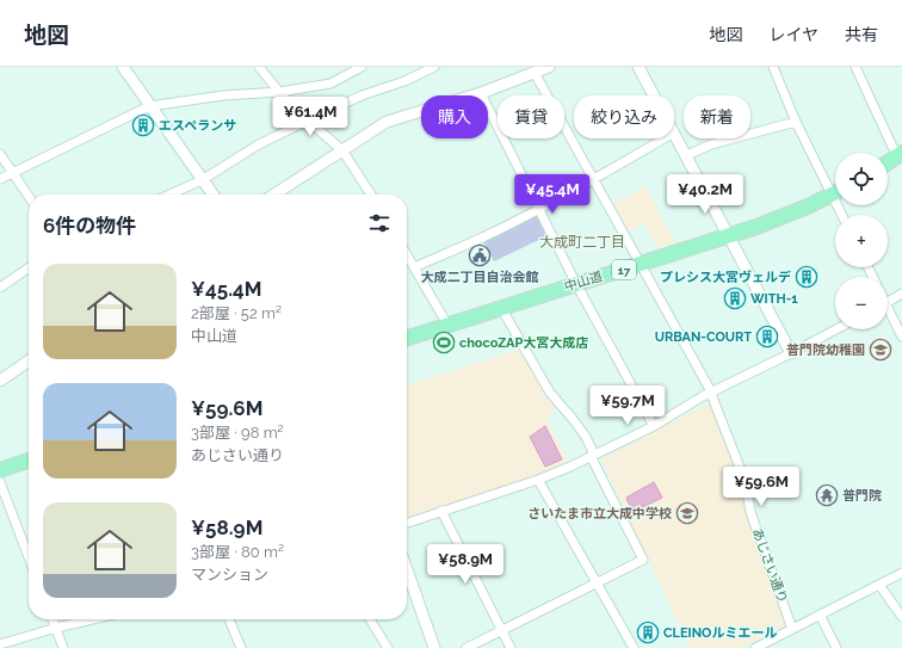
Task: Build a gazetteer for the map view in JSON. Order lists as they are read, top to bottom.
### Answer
{
  "streets": {
    "highway": ["17", "中山道"],
    "street": ["あじさい通り"]
  },
  "crossings": [
    ["中山道", "あじさい通り"]
  ],
  "districts": ["大成町二丁目"],
  "places": {
    "building": [
      "エスペランサ",
      "プレシス大宮ヴェルデ",
      "WITH-1",
      "URBAN-COURT",
      "CLEINOルミエール"
    ],
    "public building": ["大成二丁目自治会館"],
    "sports": ["chocoZAP大宮大成店"],
    "school or university": ["普門院幼稚園", "さいたま市立大成中学校"],
    "temple": ["普門院"]
  },
  "page": {
    "header": "地図",
    "nav": ["地図", "レイヤ", "共有"],
    "chip": [
      "購入",
      "賃貸",
      "絞り込み",
      "新着"
    ],
    "price": [
      "¥61.4M",
      "¥45.4M",
      "¥40.2M",
      "¥59.7M",
      "¥59.6M",
      "¥58.9M"
    ],
    "map_buttons": ["+", "−"],
    "heading": "6件の物件",
    "list": [
      {
        "name": "¥45.4M",
        "note": "2部屋 · 52 m² · 中山道"
      },
      {
        "name": "¥59.6M",
        "note": "3部屋 · 98 m² · あじさい通り"
      },
      {
        "name": "¥58.9M",
        "note": "3部屋 · 80 m² · マンション"
      }
    ]
  }
}
